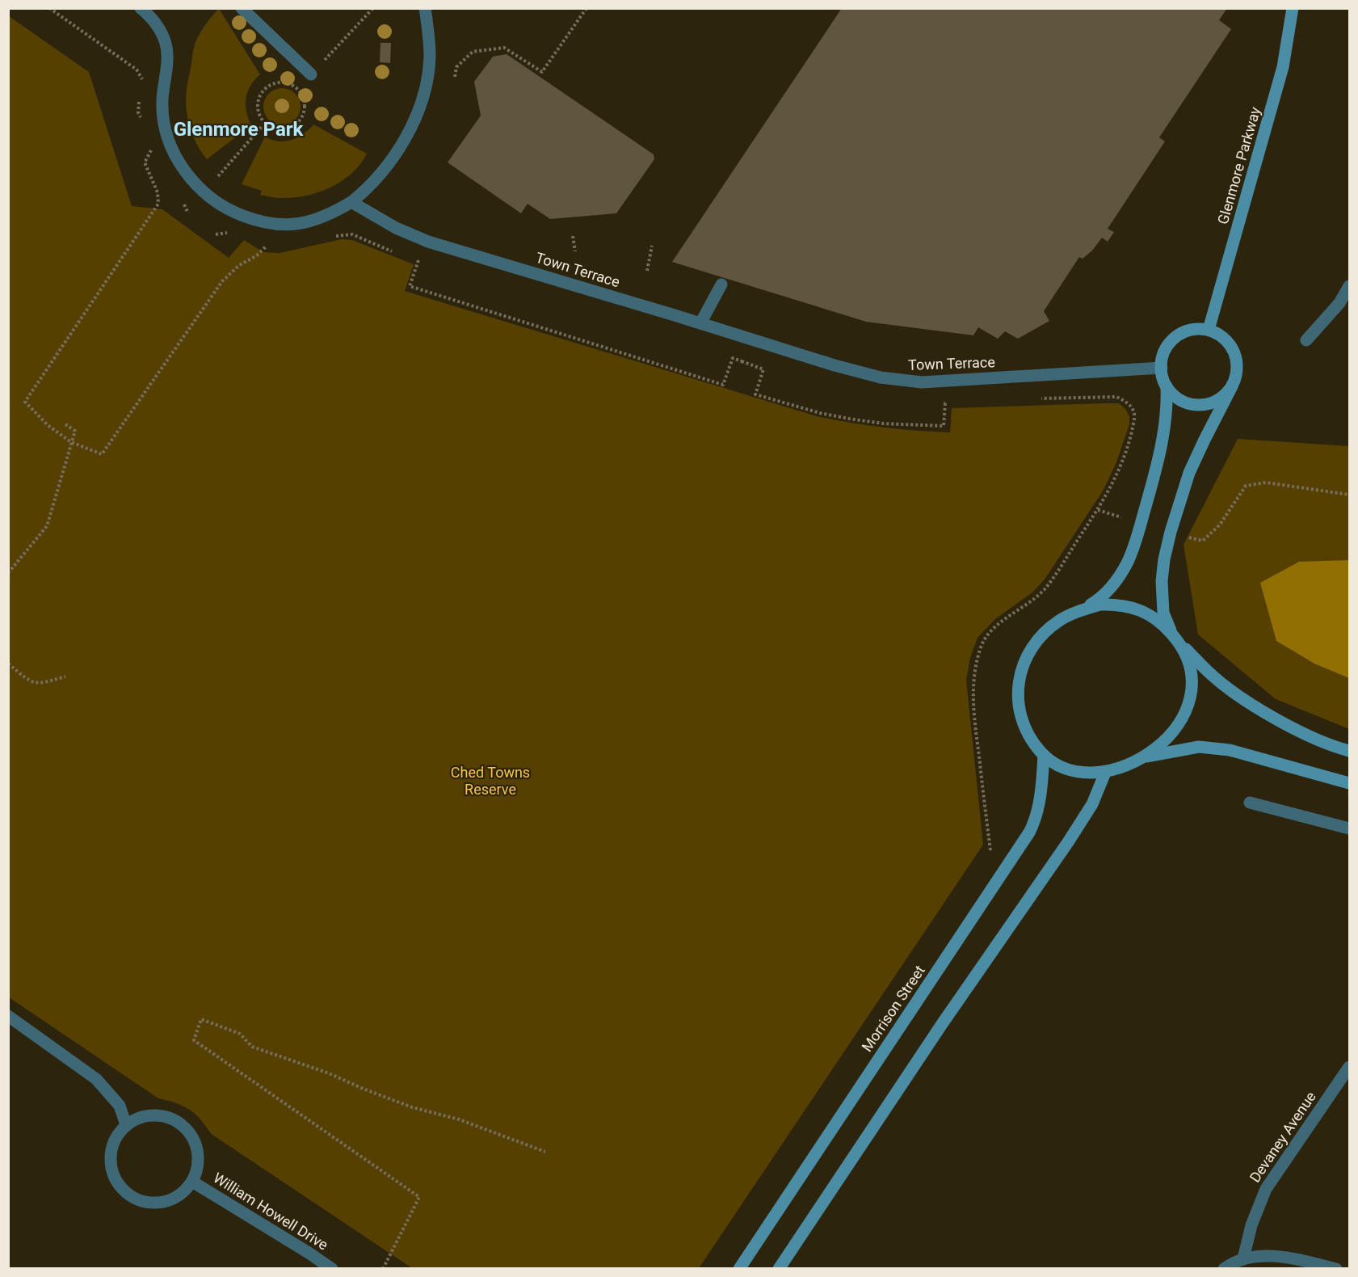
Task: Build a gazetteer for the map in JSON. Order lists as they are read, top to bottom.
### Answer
{
  "streets": {
    "main road": ["Glenmore Parkway", "Morrison Street"],
    "street": ["Town Terrace", "Devaney Avenue", "William Howell Drive"]
  },
  "crossings": [
    ["Glenmore Parkway", "Town Terrace"]
  ],
  "districts": ["Glenmore Park"],
  "parks": ["Ched Towns Reserve"]
}
